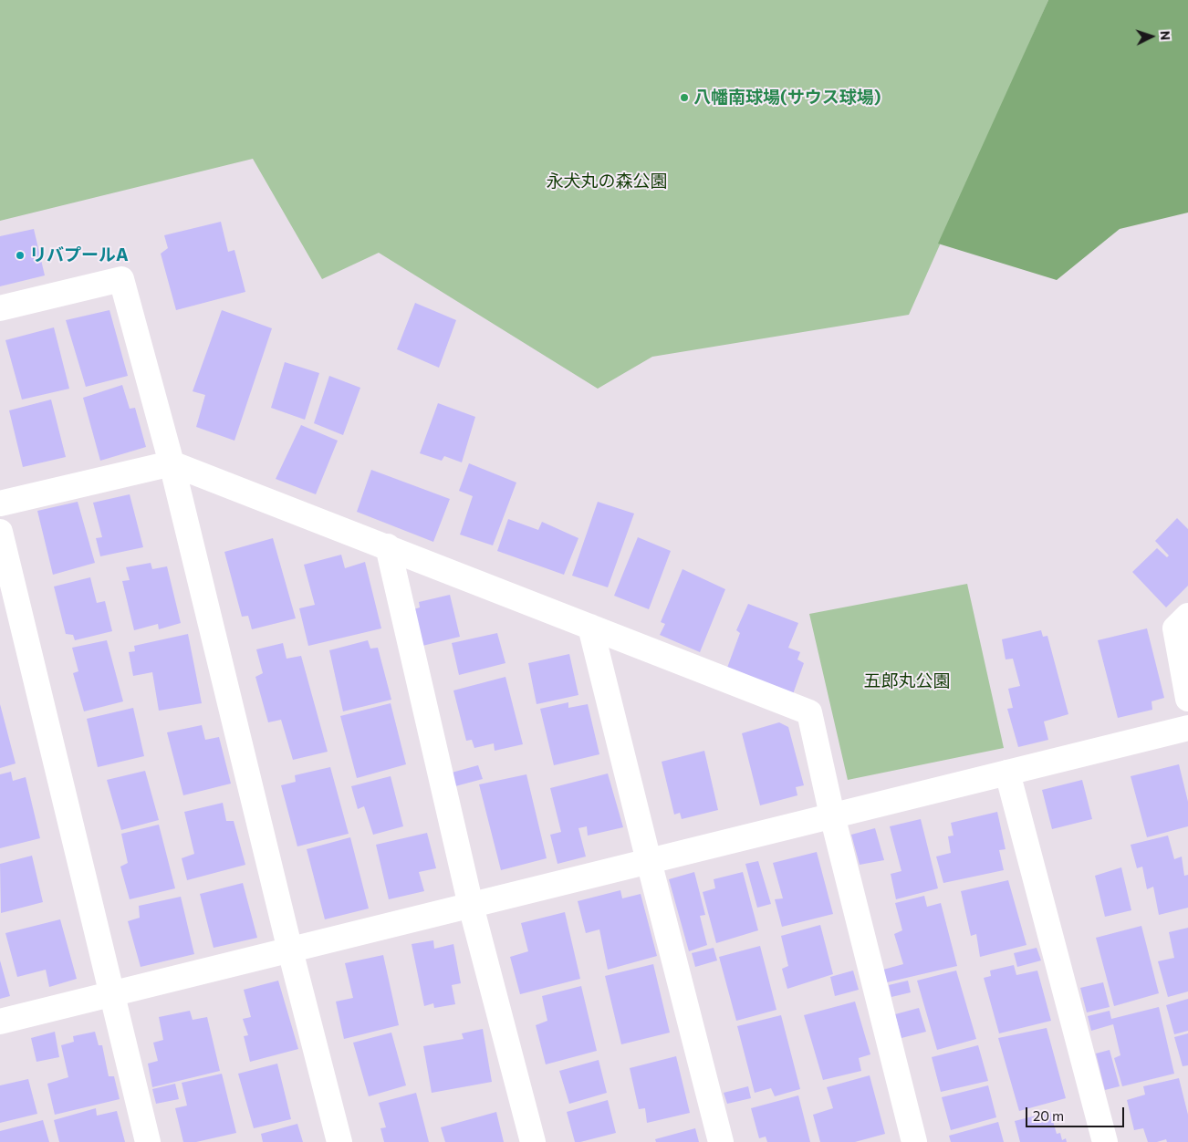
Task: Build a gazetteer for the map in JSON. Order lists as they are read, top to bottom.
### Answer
{
  "parks": ["永犬丸の森公園", "五郎丸公園"],
  "places": ["八幡南球場(サウス球場)", "リバプールA"],
  "scale_bar": "20 m",
  "north": "right"
}
